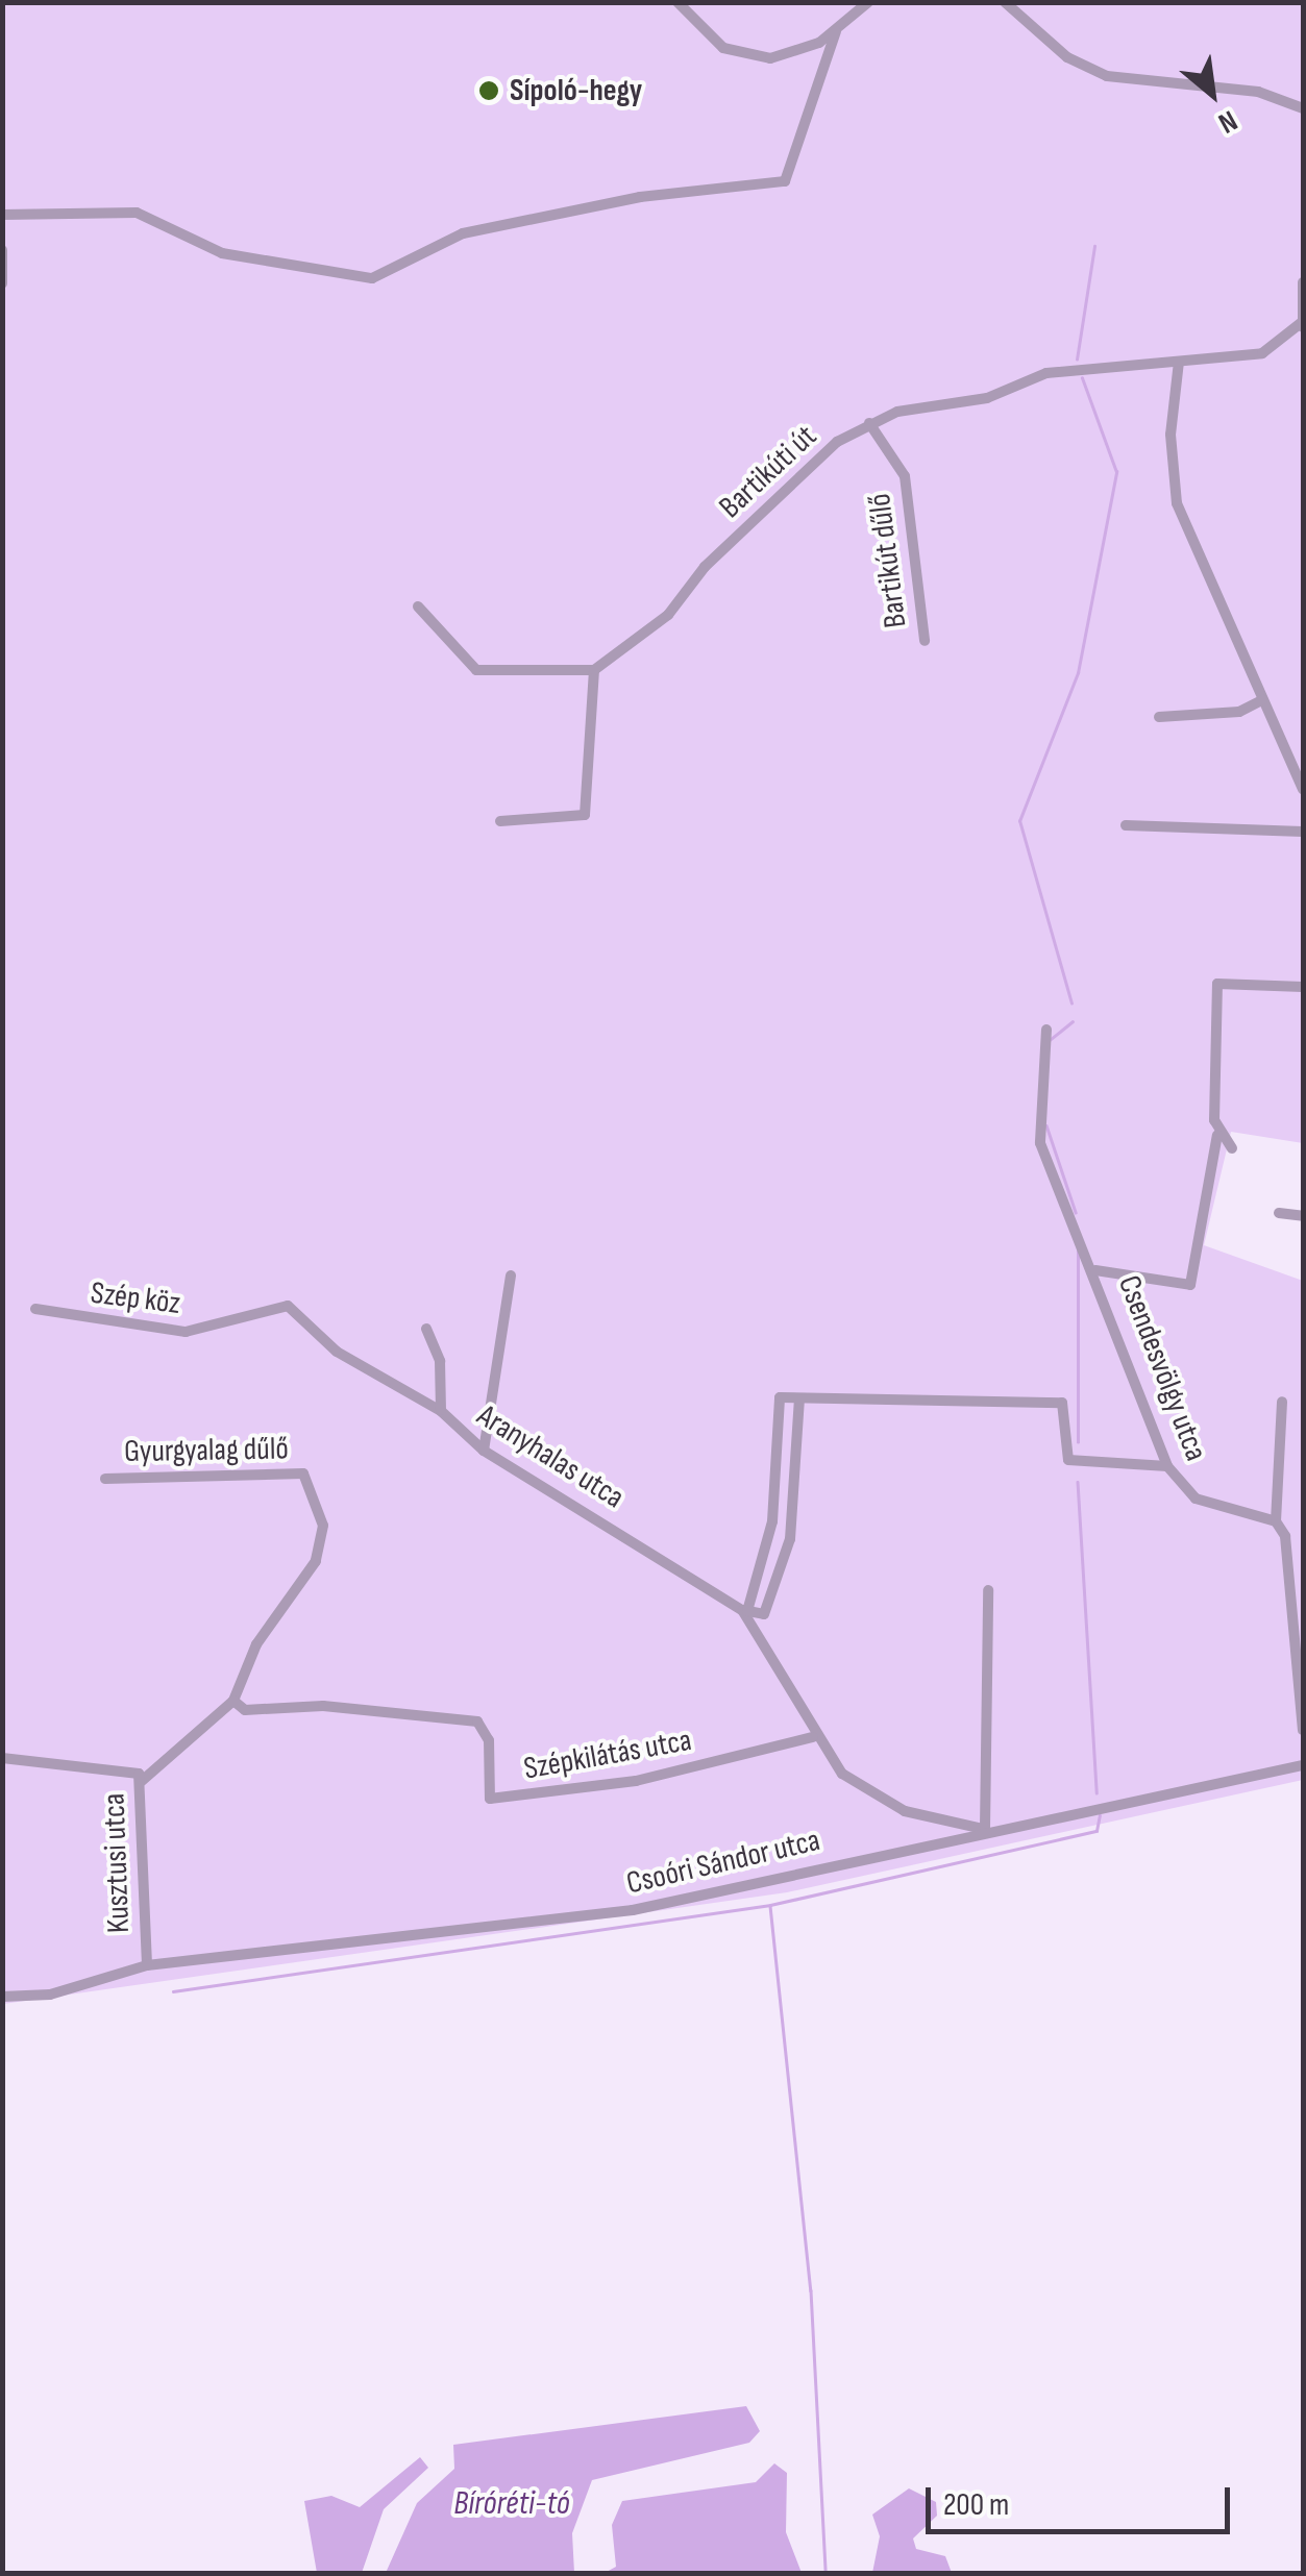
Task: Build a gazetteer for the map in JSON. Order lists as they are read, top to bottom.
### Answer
{
  "streets": {
    "street": [
      "Bartikúti út",
      "Bartikút dűlő",
      "Szép köz",
      "Csendesvölgy utca",
      "Gyurgyalag dűlő",
      "Aranyhalas utca",
      "Szépkilátás utca",
      "Csoóri Sándor utca",
      "Kusztusi utca"
    ]
  },
  "crossings": [
    ["Bartikúti út", "Bartikút dűlő"],
    ["Szép köz", "Aranyhalas utca"],
    ["Gyurgyalag dűlő", "Szépkilátás utca"],
    ["Gyurgyalag dűlő", "Kusztusi utca"],
    ["Aranyhalas utca", "Szépkilátás utca"],
    ["Aranyhalas utca", "Csoóri Sándor utca"],
    ["Csoóri Sándor utca", "Kusztusi utca"]
  ],
  "water": ["Bíróréti-tó"],
  "places": ["Sípoló-hegy"],
  "scale_bar": "200 m",
  "north": "bottom right"
}
